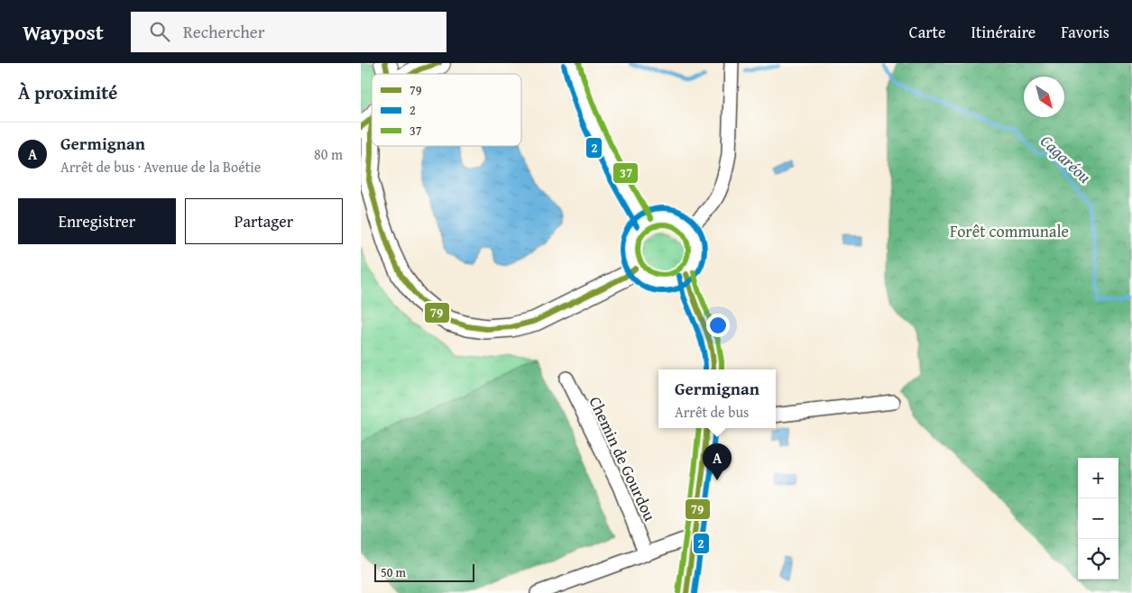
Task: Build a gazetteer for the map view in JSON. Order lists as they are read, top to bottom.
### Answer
{
  "streets": {
    "street": ["Chemin de Gourdou"]
  },
  "water": ["Cagaréou"],
  "parks": ["Forêt communale"],
  "lines": ["transit line 79", "transit line 37", "transit line 2"],
  "legend": ["79", "2", "37"],
  "scale_bar": "50 m",
  "north": "bottom right",
  "page": {
    "header": "Waypost",
    "search": "Rechercher",
    "nav": ["Carte", "Itinéraire", "Favoris"],
    "heading": "À proximité",
    "list": [
      {
        "mark": "A",
        "name": "Germignan",
        "note": "Arrêt de bus · Avenue de la Boétie",
        "value": "80 m"
      }
    ],
    "buttons": ["Enregistrer", "Partager"],
    "popup": ["Germignan", "Arrêt de bus"],
    "pins": "A",
    "map_buttons": ["+", "−"],
    "scale": "50 m"
  }
}
